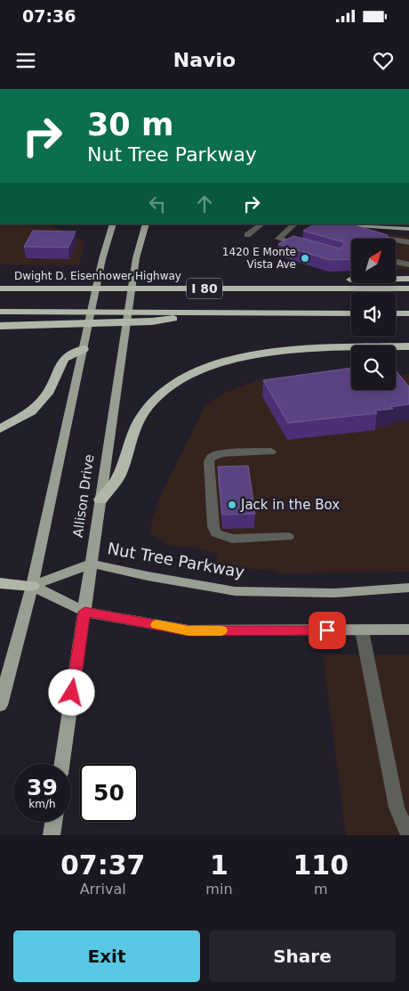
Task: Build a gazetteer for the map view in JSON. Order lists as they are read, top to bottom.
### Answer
{
  "streets": {
    "highway": ["Dwight D. Eisenhower Highway", "I 80"],
    "main road": ["Allison Drive", "Nut Tree Parkway"]
  },
  "crossings": [
    ["Allison Drive", "Nut Tree Parkway"]
  ],
  "places": ["1420 E Monte Vista Ave", "Jack in the Box"],
  "north": "top right",
  "page": {
    "status": "07:36",
    "header": "Navio",
    "turn": ["30 m", "Nut Tree Parkway"],
    "speed": "39 km/h",
    "limit": "50",
    "eta": [
      "07:37",
      "Arrival",
      "1",
      "min",
      "110",
      "m"
    ],
    "buttons": ["Exit", "Share"]
  }
}
